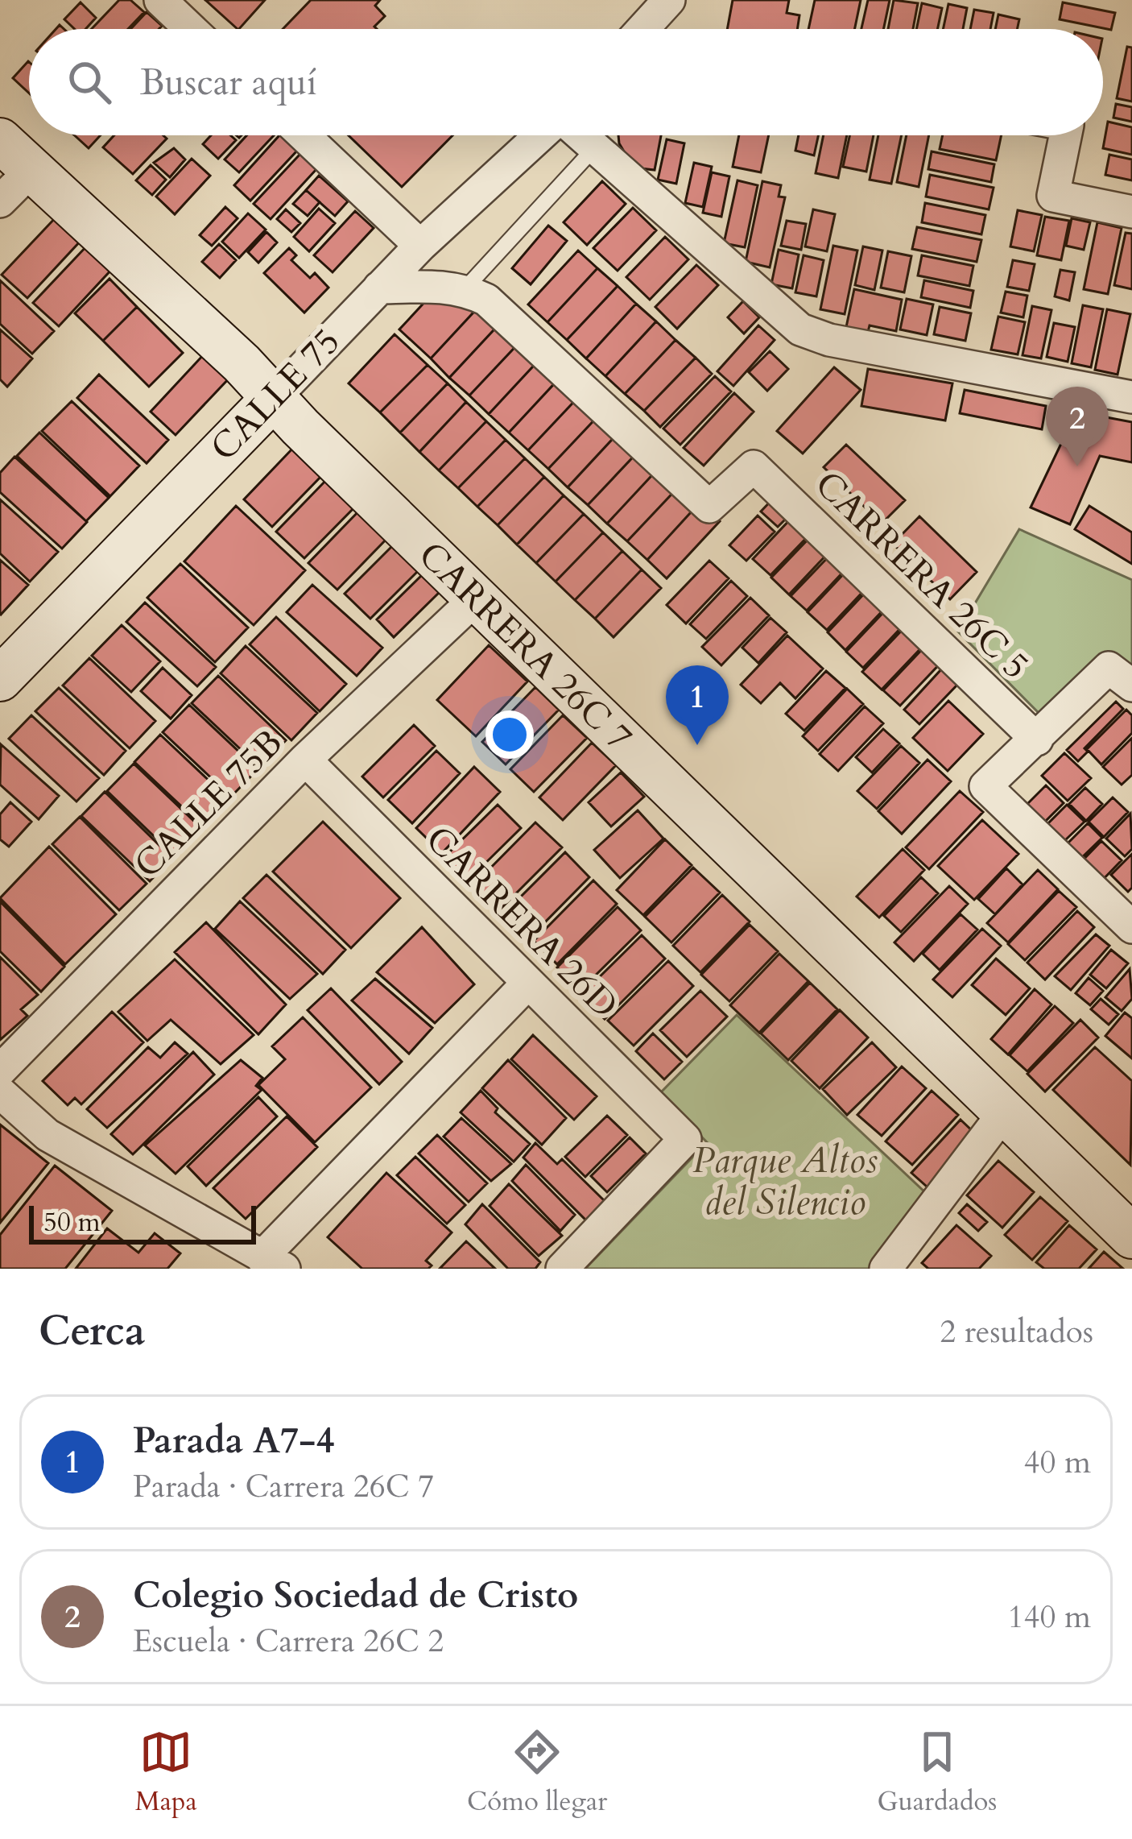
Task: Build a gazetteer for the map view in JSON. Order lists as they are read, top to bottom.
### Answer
{
  "streets": {
    "street": [
      "CALLE 75",
      "CARRERA 26C 5",
      "CARRERA 26C 7",
      "CALLE 75B",
      "CARRERA 26D"
    ]
  },
  "crossings": [
    ["CALLE 75", "CARRERA 26C 7"],
    ["CARRERA 26C 7", "CALLE 75B"],
    ["CALLE 75B", "CARRERA 26D"]
  ],
  "parks": ["Parque Altos del Silencio"],
  "scale_bar": "50 m",
  "page": {
    "search": "Buscar aquí",
    "pins": ["2", "1"],
    "scale": "50 m",
    "heading": ["Cerca", "2 resultados"],
    "list": [
      {
        "mark": "1",
        "name": "Parada A7-4",
        "note": "Parada · Carrera 26C 7",
        "value": "40 m"
      },
      {
        "mark": "2",
        "name": "Colegio Sociedad de Cristo",
        "note": "Escuela · Carrera 26C 2",
        "value": "140 m"
      }
    ],
    "nav": ["Mapa", "Cómo llegar", "Guardados"]
  }
}
